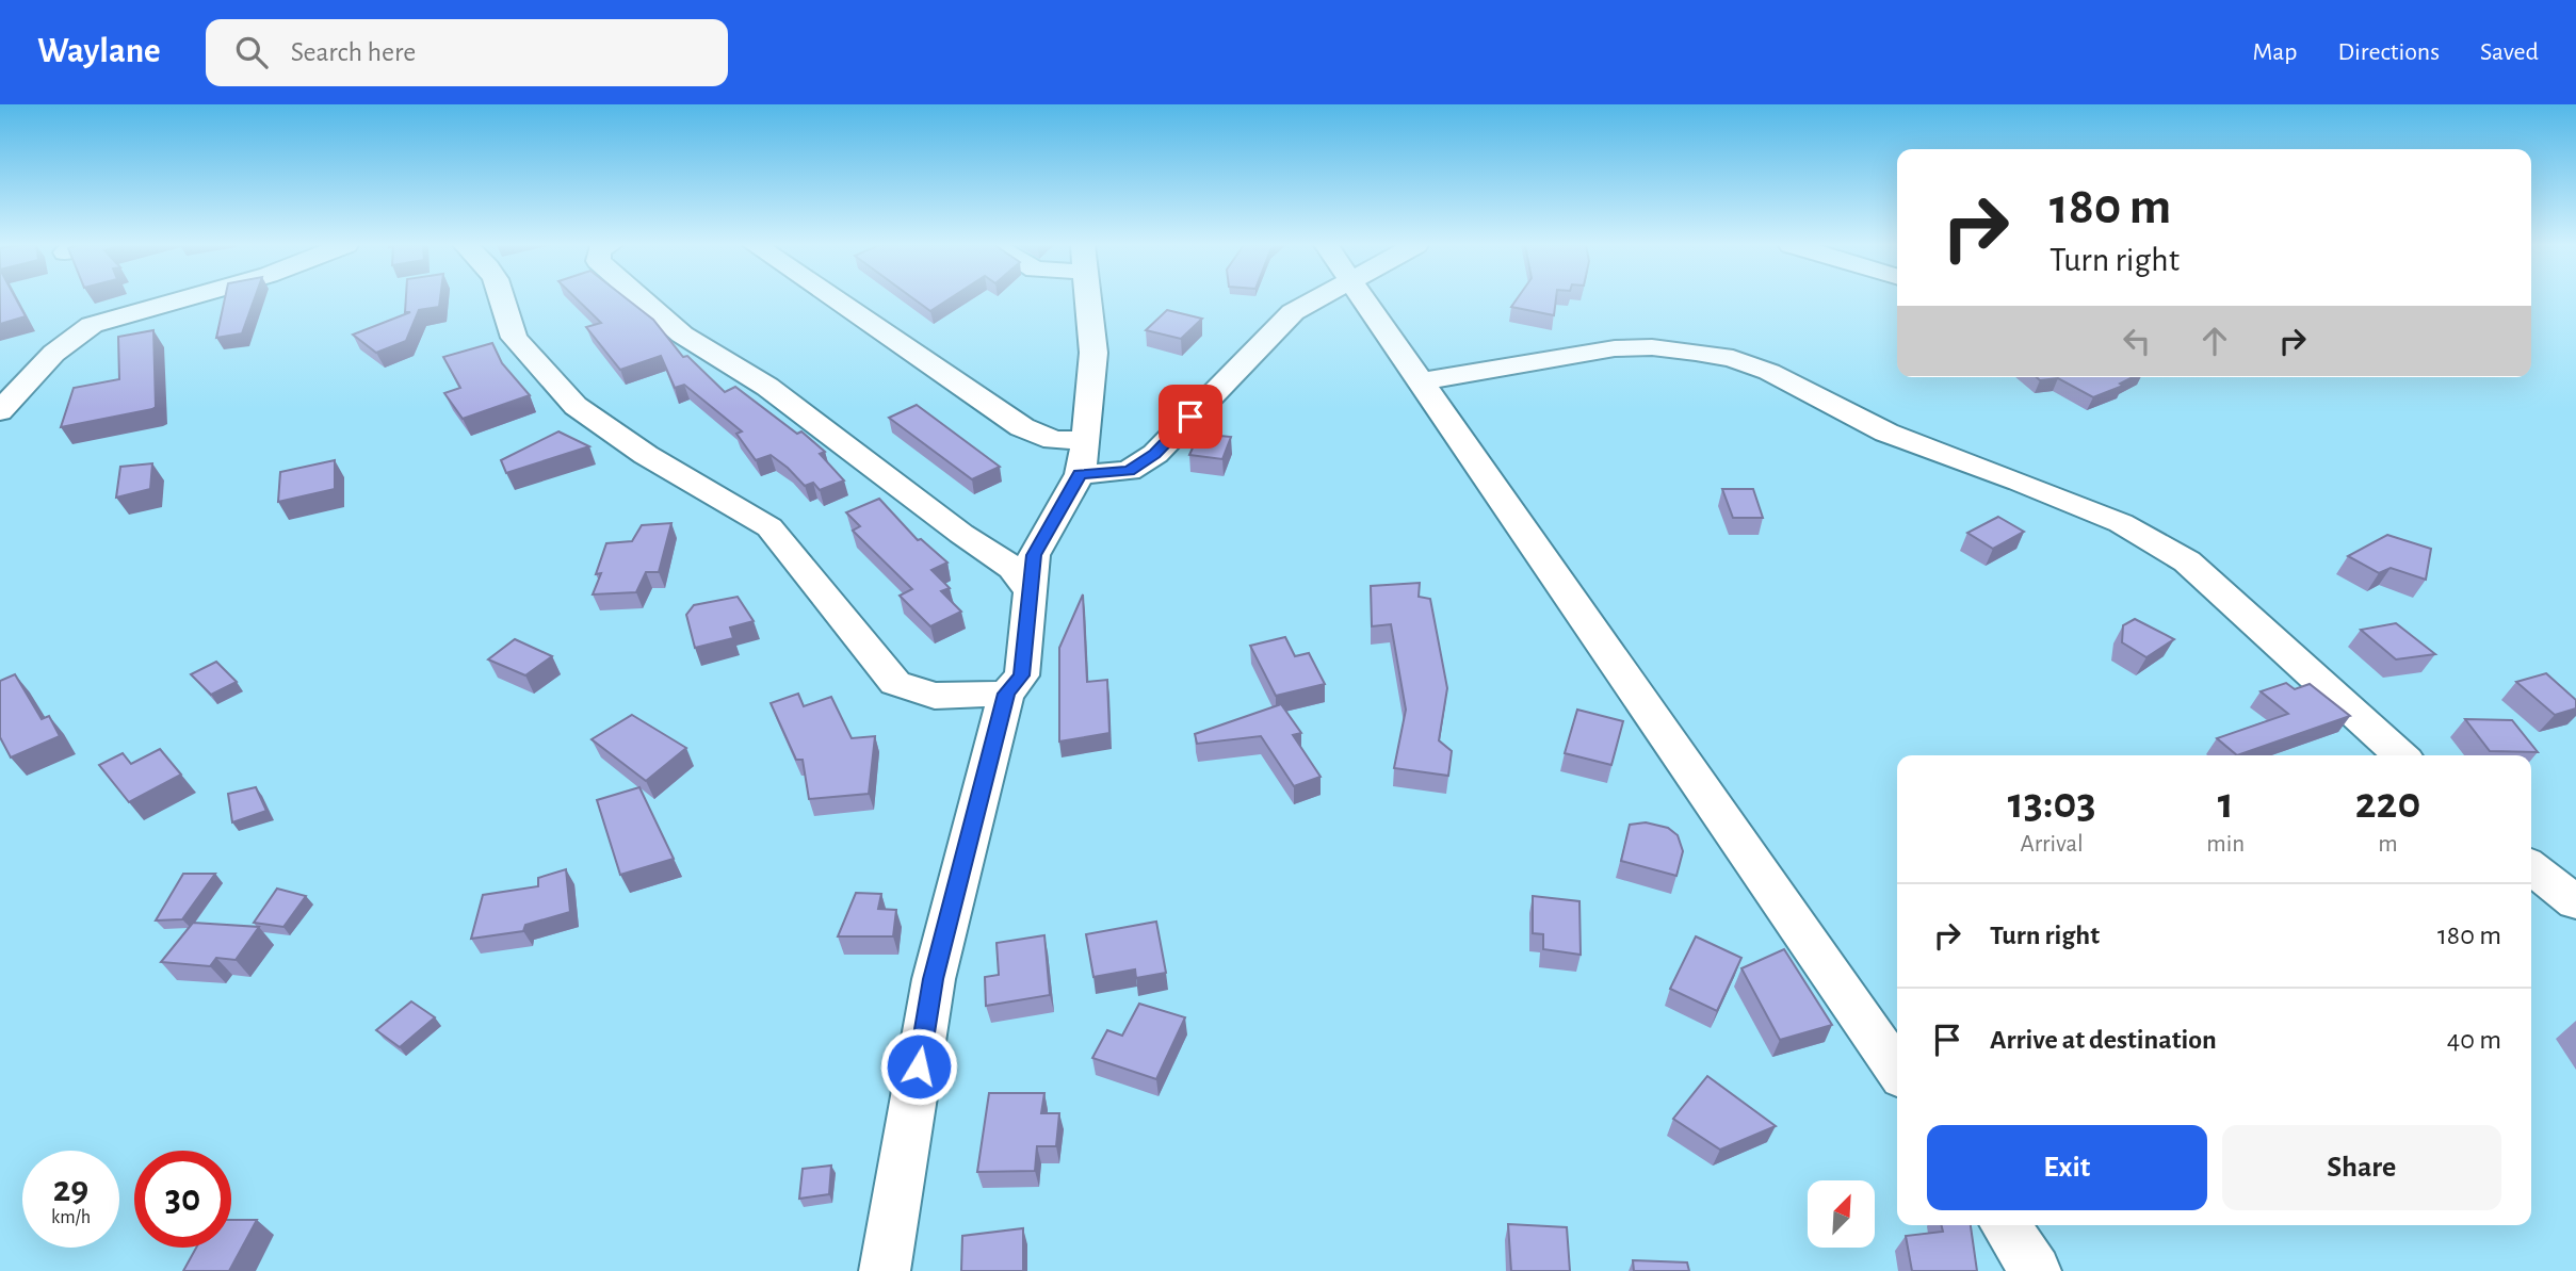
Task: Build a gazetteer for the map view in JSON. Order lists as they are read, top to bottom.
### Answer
{
  "north": "top right",
  "page": {
    "header": "Waylane",
    "search": "Search here",
    "nav": ["Map", "Directions", "Saved"],
    "turn": ["180 m", "Turn right"],
    "eta": [
      "13:03",
      "Arrival",
      "1",
      "min",
      "220",
      "m"
    ],
    "list": [
      {
        "name": "Turn right",
        "value": "180 m"
      },
      {
        "name": "Arrive at destination",
        "value": "40 m"
      }
    ],
    "buttons": ["Exit", "Share"],
    "speed": "29 km/h",
    "limit": "30"
  }
}
